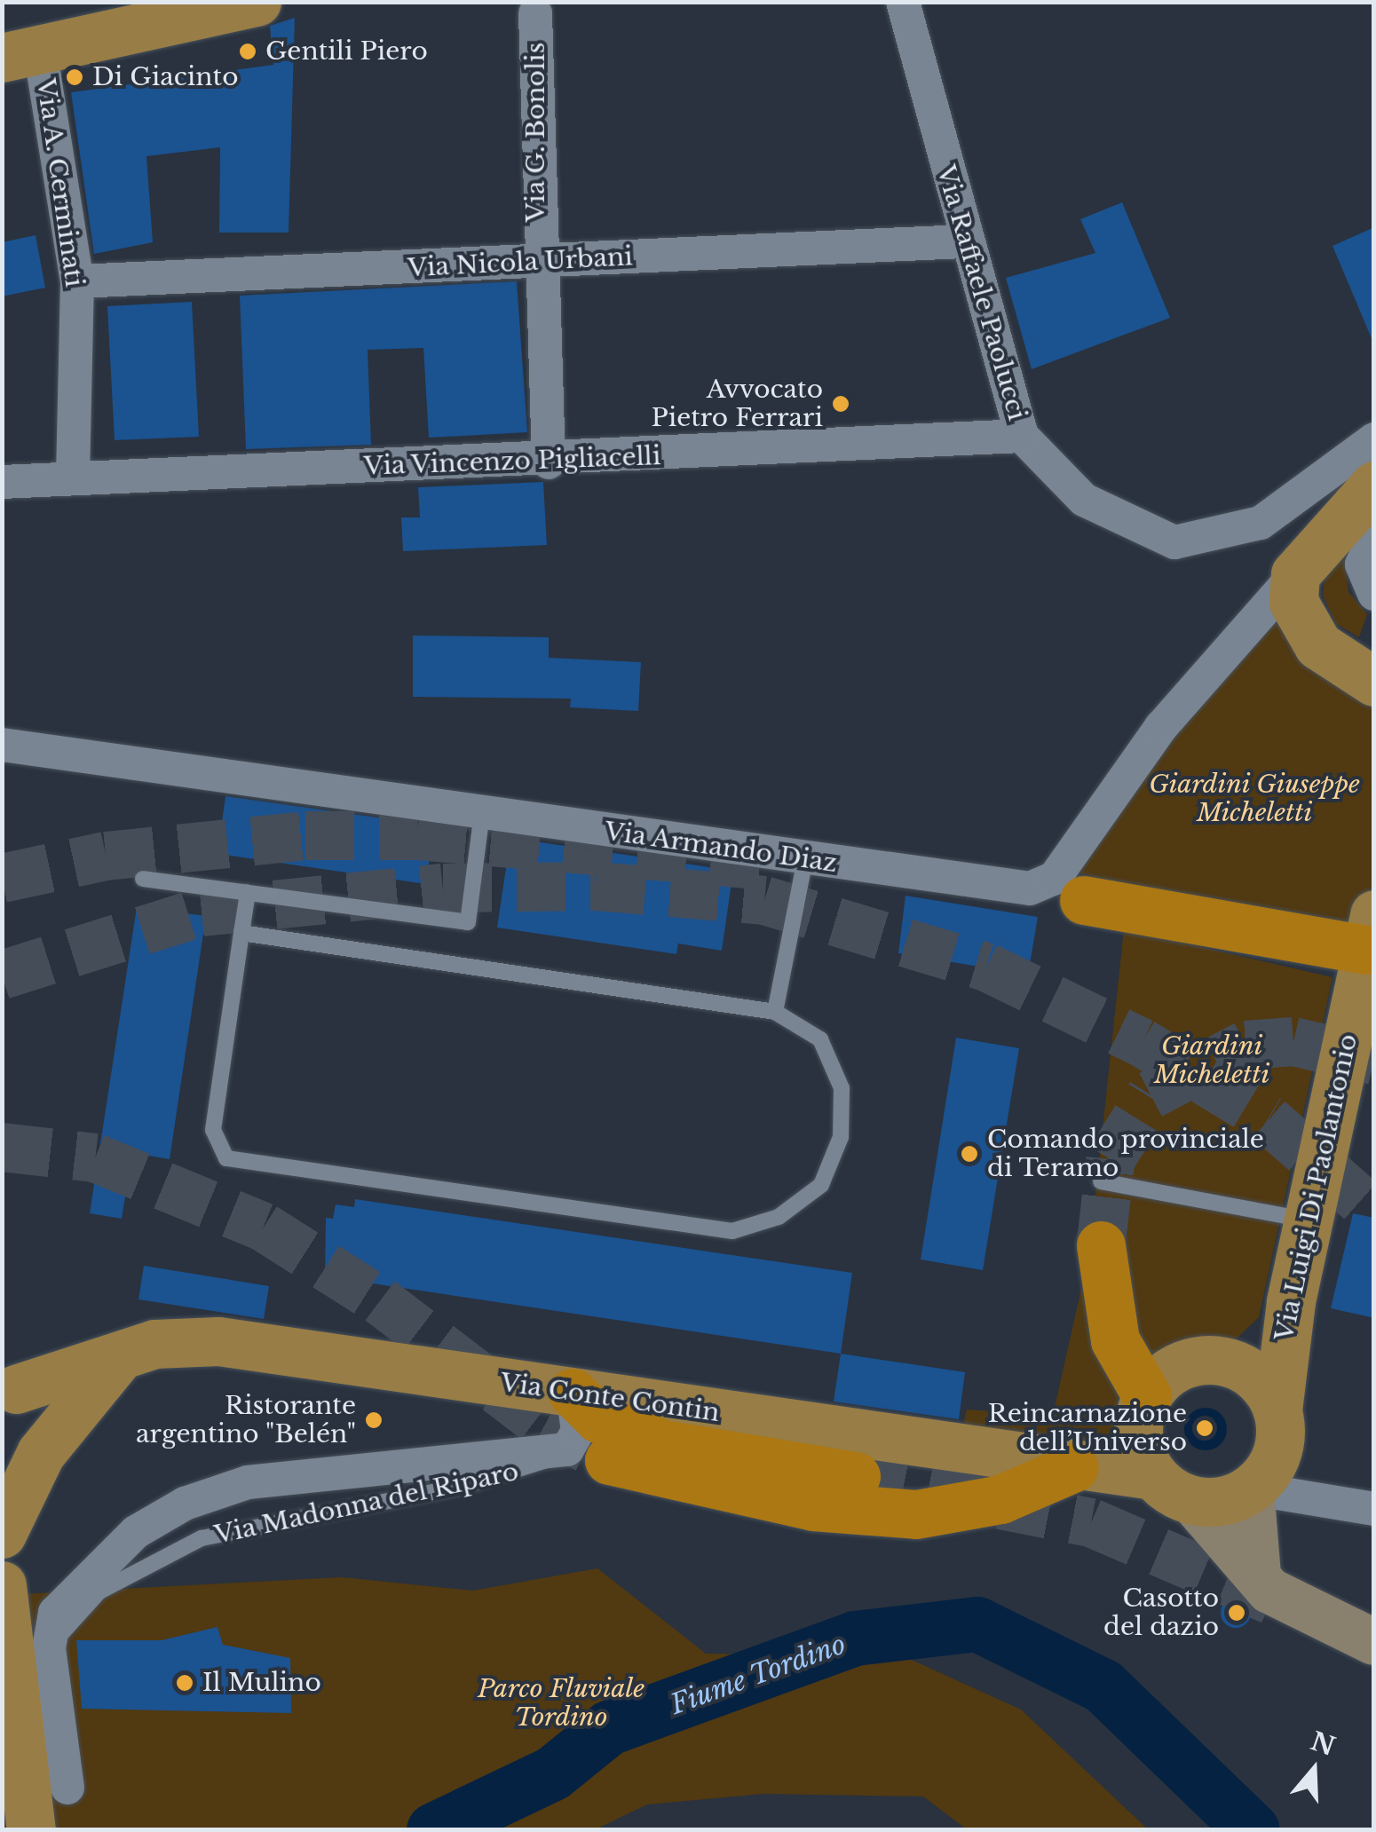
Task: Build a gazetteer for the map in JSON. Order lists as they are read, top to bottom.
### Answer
{
  "streets": {
    "main road": ["Via Luigi Di Paolantonio", "Via Conte Contin"],
    "street": [
      "Via G. Bonolis",
      "Via A. Cerminati",
      "Via Nicola Urbani",
      "Via Raffaele Paolucci",
      "Via Vincenzo Pigliacelli",
      "Via Armando Diaz",
      "Via Madonna del Riparo"
    ]
  },
  "crossings": [
    ["Via G. Bonolis", "Via Nicola Urbani"],
    ["Via G. Bonolis", "Via Vincenzo Pigliacelli"],
    ["Via A. Cerminati", "Via Nicola Urbani"],
    ["Via A. Cerminati", "Via Vincenzo Pigliacelli"],
    ["Via Nicola Urbani", "Via Raffaele Paolucci"],
    ["Via Raffaele Paolucci", "Via Vincenzo Pigliacelli"],
    ["Via Luigi Di Paolantonio", "Via Conte Contin"],
    ["Via Conte Contin", "Via Madonna del Riparo"]
  ],
  "water": ["Fiume Tordino"],
  "parks": ["Giardini Giuseppe Micheletti", "Giardini Micheletti", "Parco Fluviale Tordino"],
  "places": [
    "Gentili Piero",
    "Di Giacinto",
    "Avvocato Pietro Ferrari",
    "Comando provinciale di Teramo",
    "Ristorante argentino \"Belén\"",
    "Reincarnazione dell’Universo",
    "Casotto del dazio",
    "Il Mulino"
  ],
  "north": "top"
}
